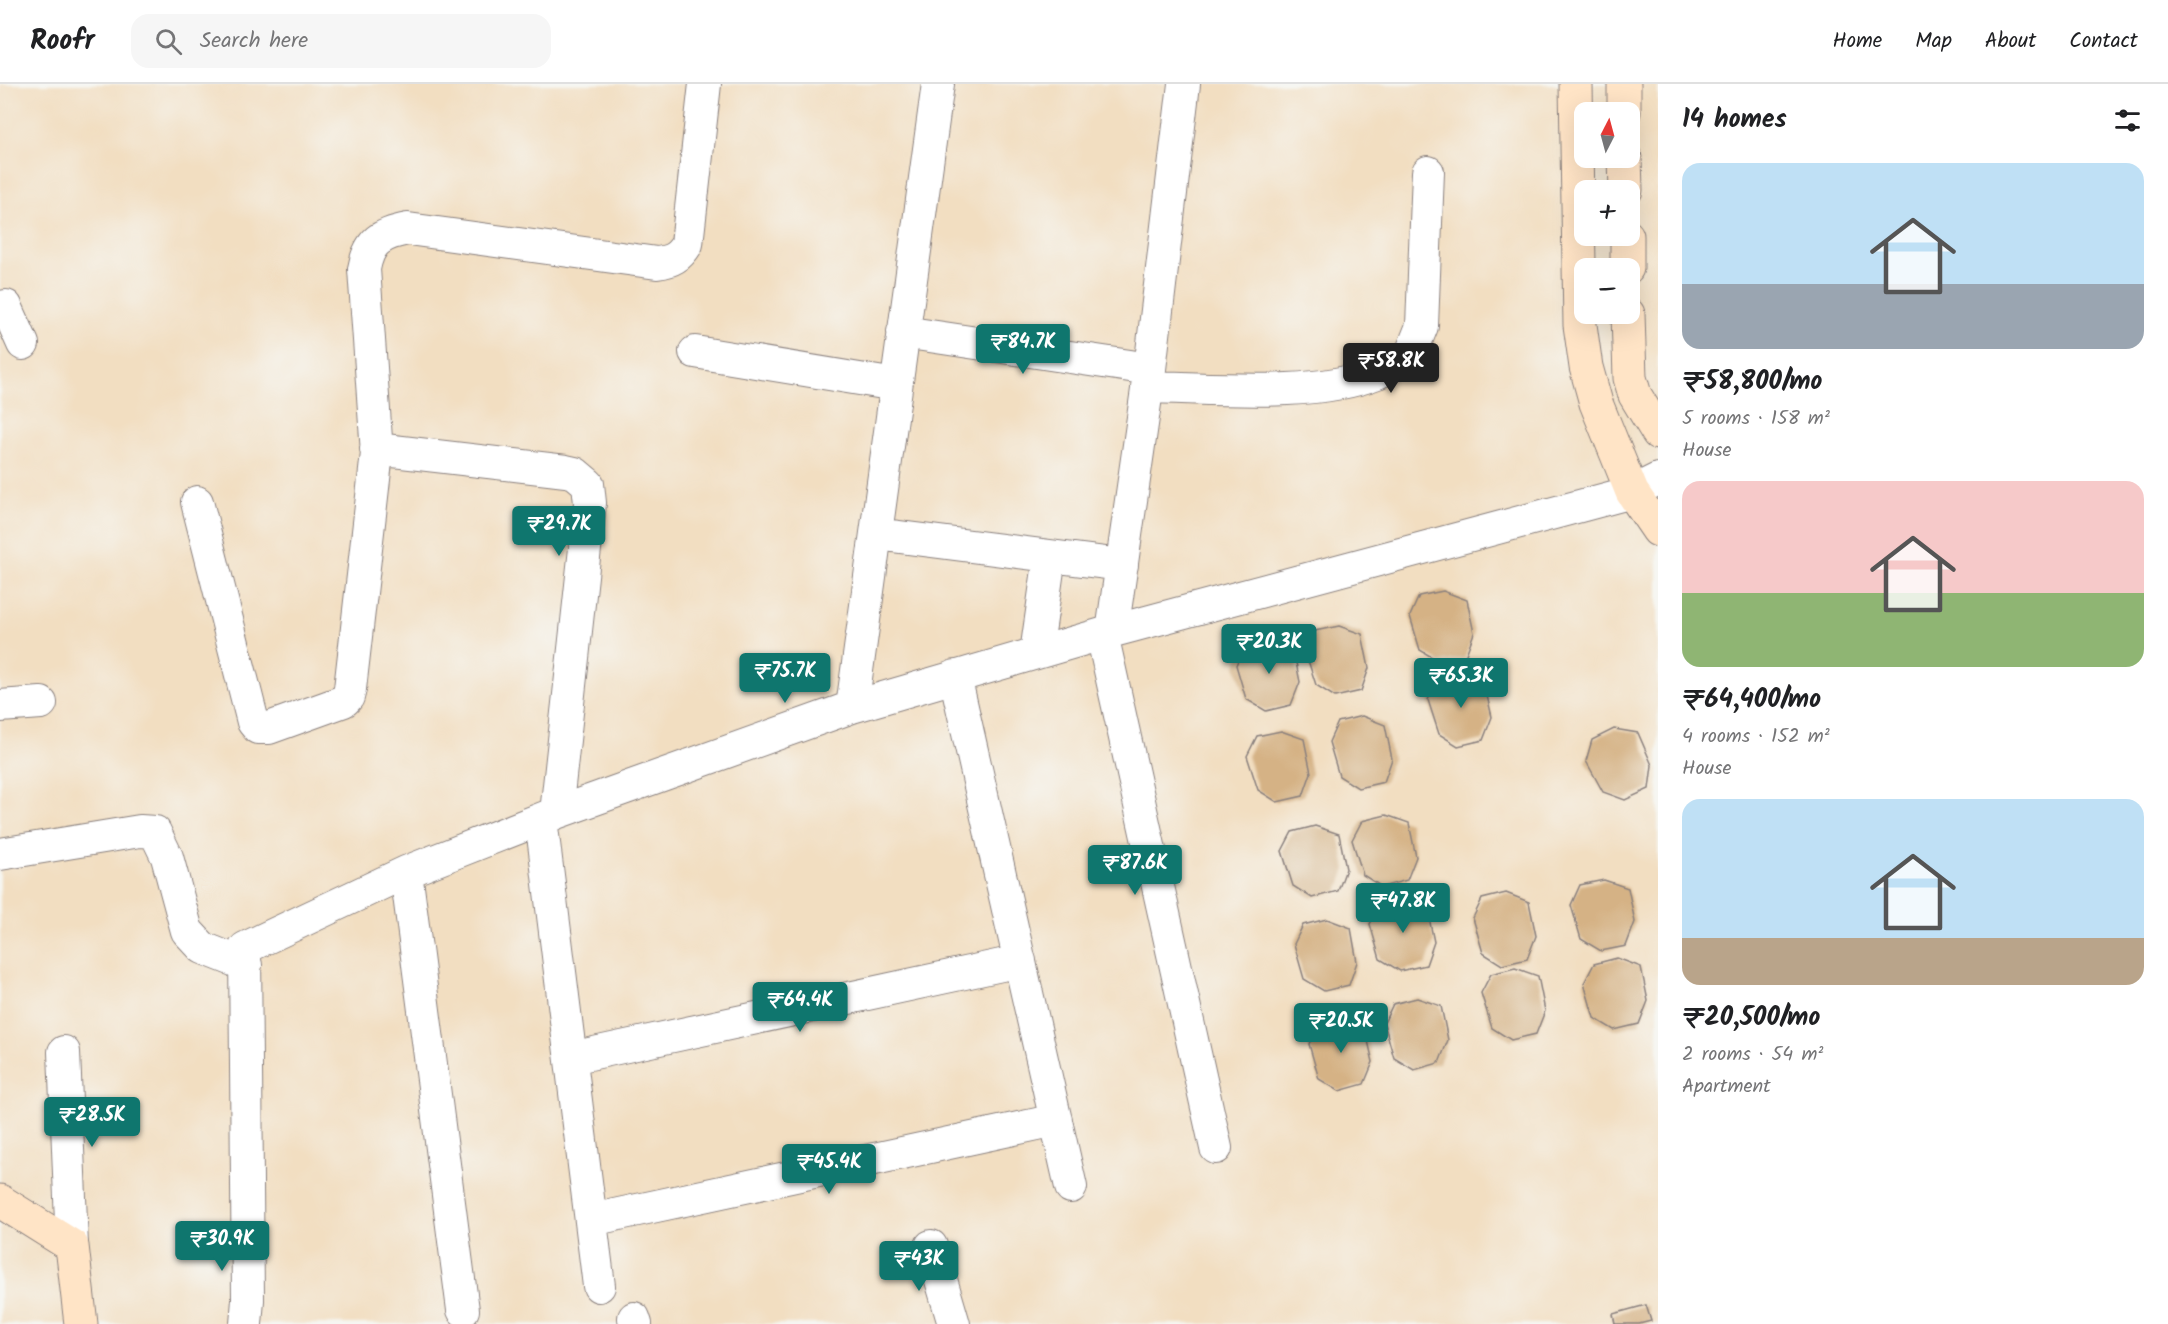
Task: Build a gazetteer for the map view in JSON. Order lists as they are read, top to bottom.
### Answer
{
  "north": "top",
  "page": {
    "header": "Roofr",
    "search": "Search here",
    "nav": [
      "Home",
      "Map",
      "About",
      "Contact"
    ],
    "heading": "14 homes",
    "map_buttons": ["+", "−"],
    "list": [
      {
        "name": "₹58,800/mo",
        "note": "5 rooms · 158 m² · House"
      },
      {
        "name": "₹64,400/mo",
        "note": "4 rooms · 152 m² · House"
      },
      {
        "name": "₹20,500/mo",
        "note": "2 rooms · 54 m² · Apartment"
      }
    ],
    "price": [
      "₹84.7K",
      "₹58.8K",
      "₹29.7K",
      "₹20.3K",
      "₹75.7K",
      "₹65.3K",
      "₹87.6K",
      "₹47.8K",
      "₹64.4K",
      "₹20.5K",
      "₹28.5K",
      "₹45.4K",
      "₹30.9K",
      "₹43K"
    ]
  }
}
